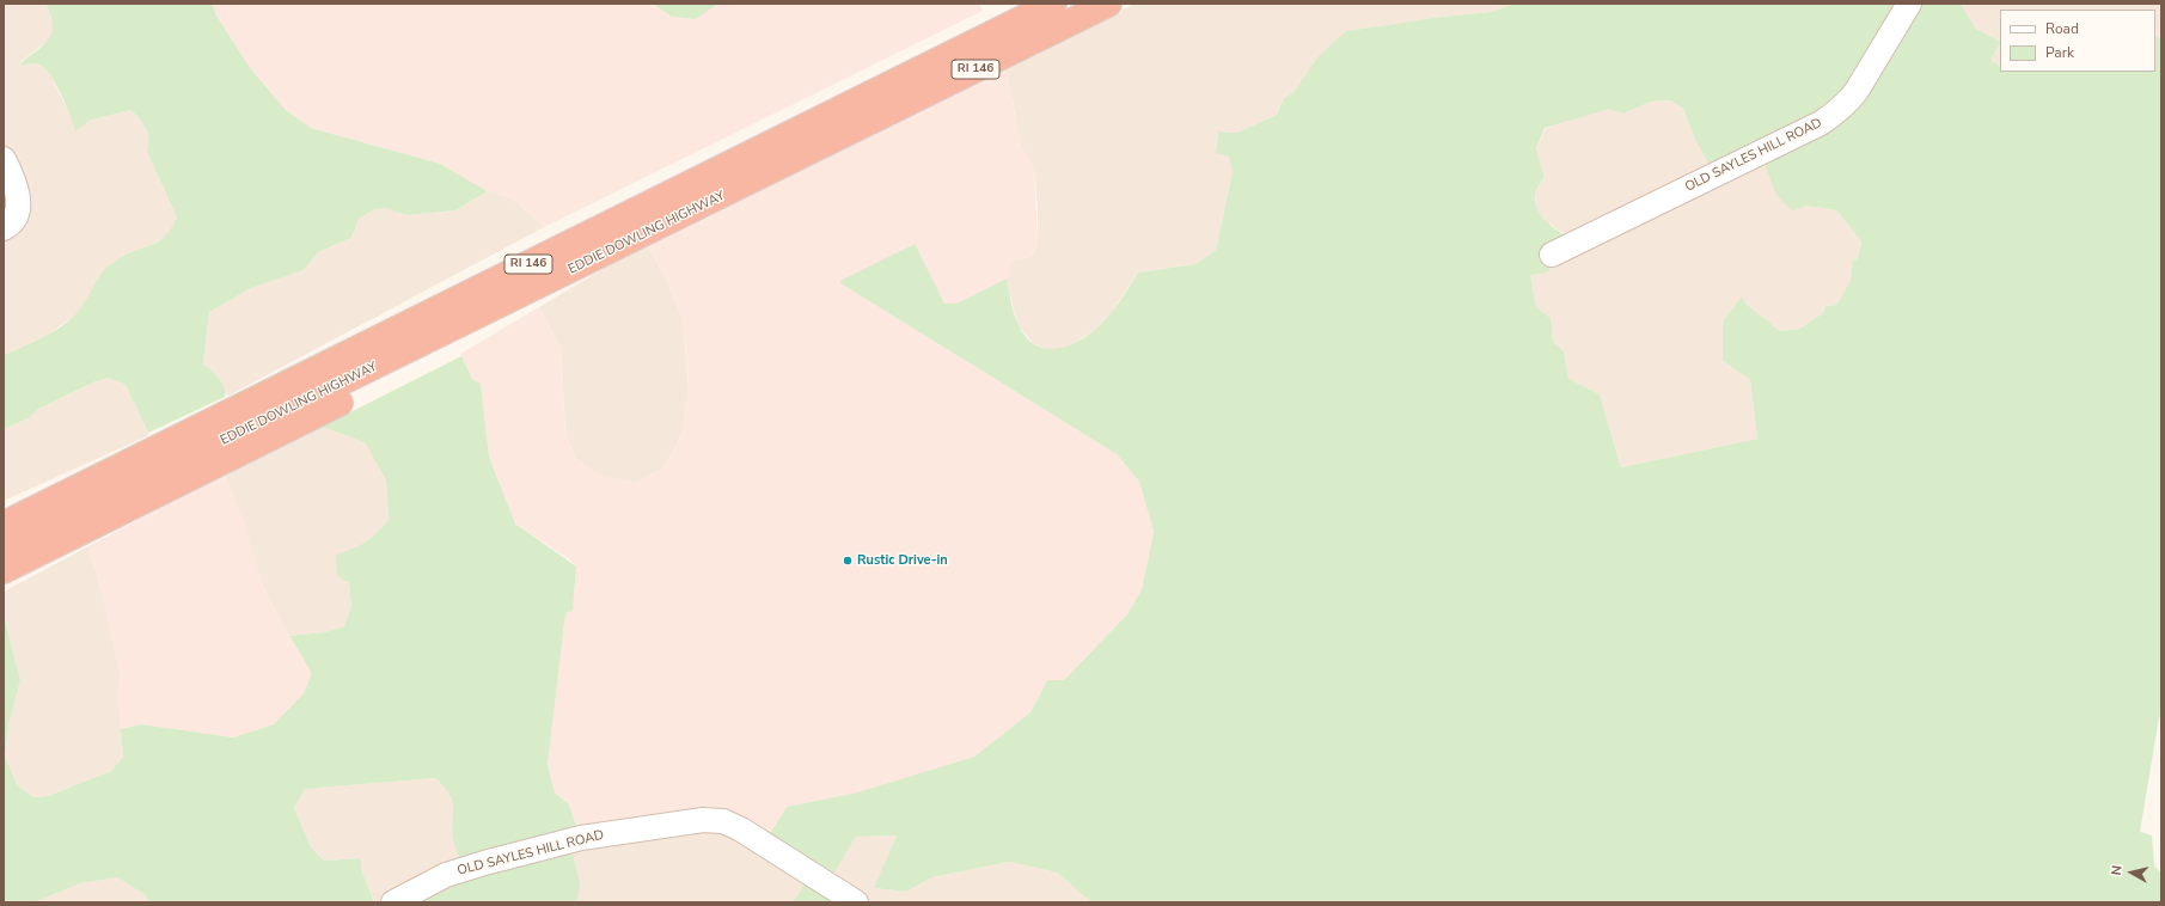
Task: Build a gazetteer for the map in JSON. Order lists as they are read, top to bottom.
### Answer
{
  "streets": {
    "highway": ["RI 146", "EDDIE DOWLING HIGHWAY"],
    "street": ["OLD SAYLES HILL ROAD"]
  },
  "places": ["Rustic Drive-in"],
  "legend": ["Road", "Park"],
  "north": "left"
}
